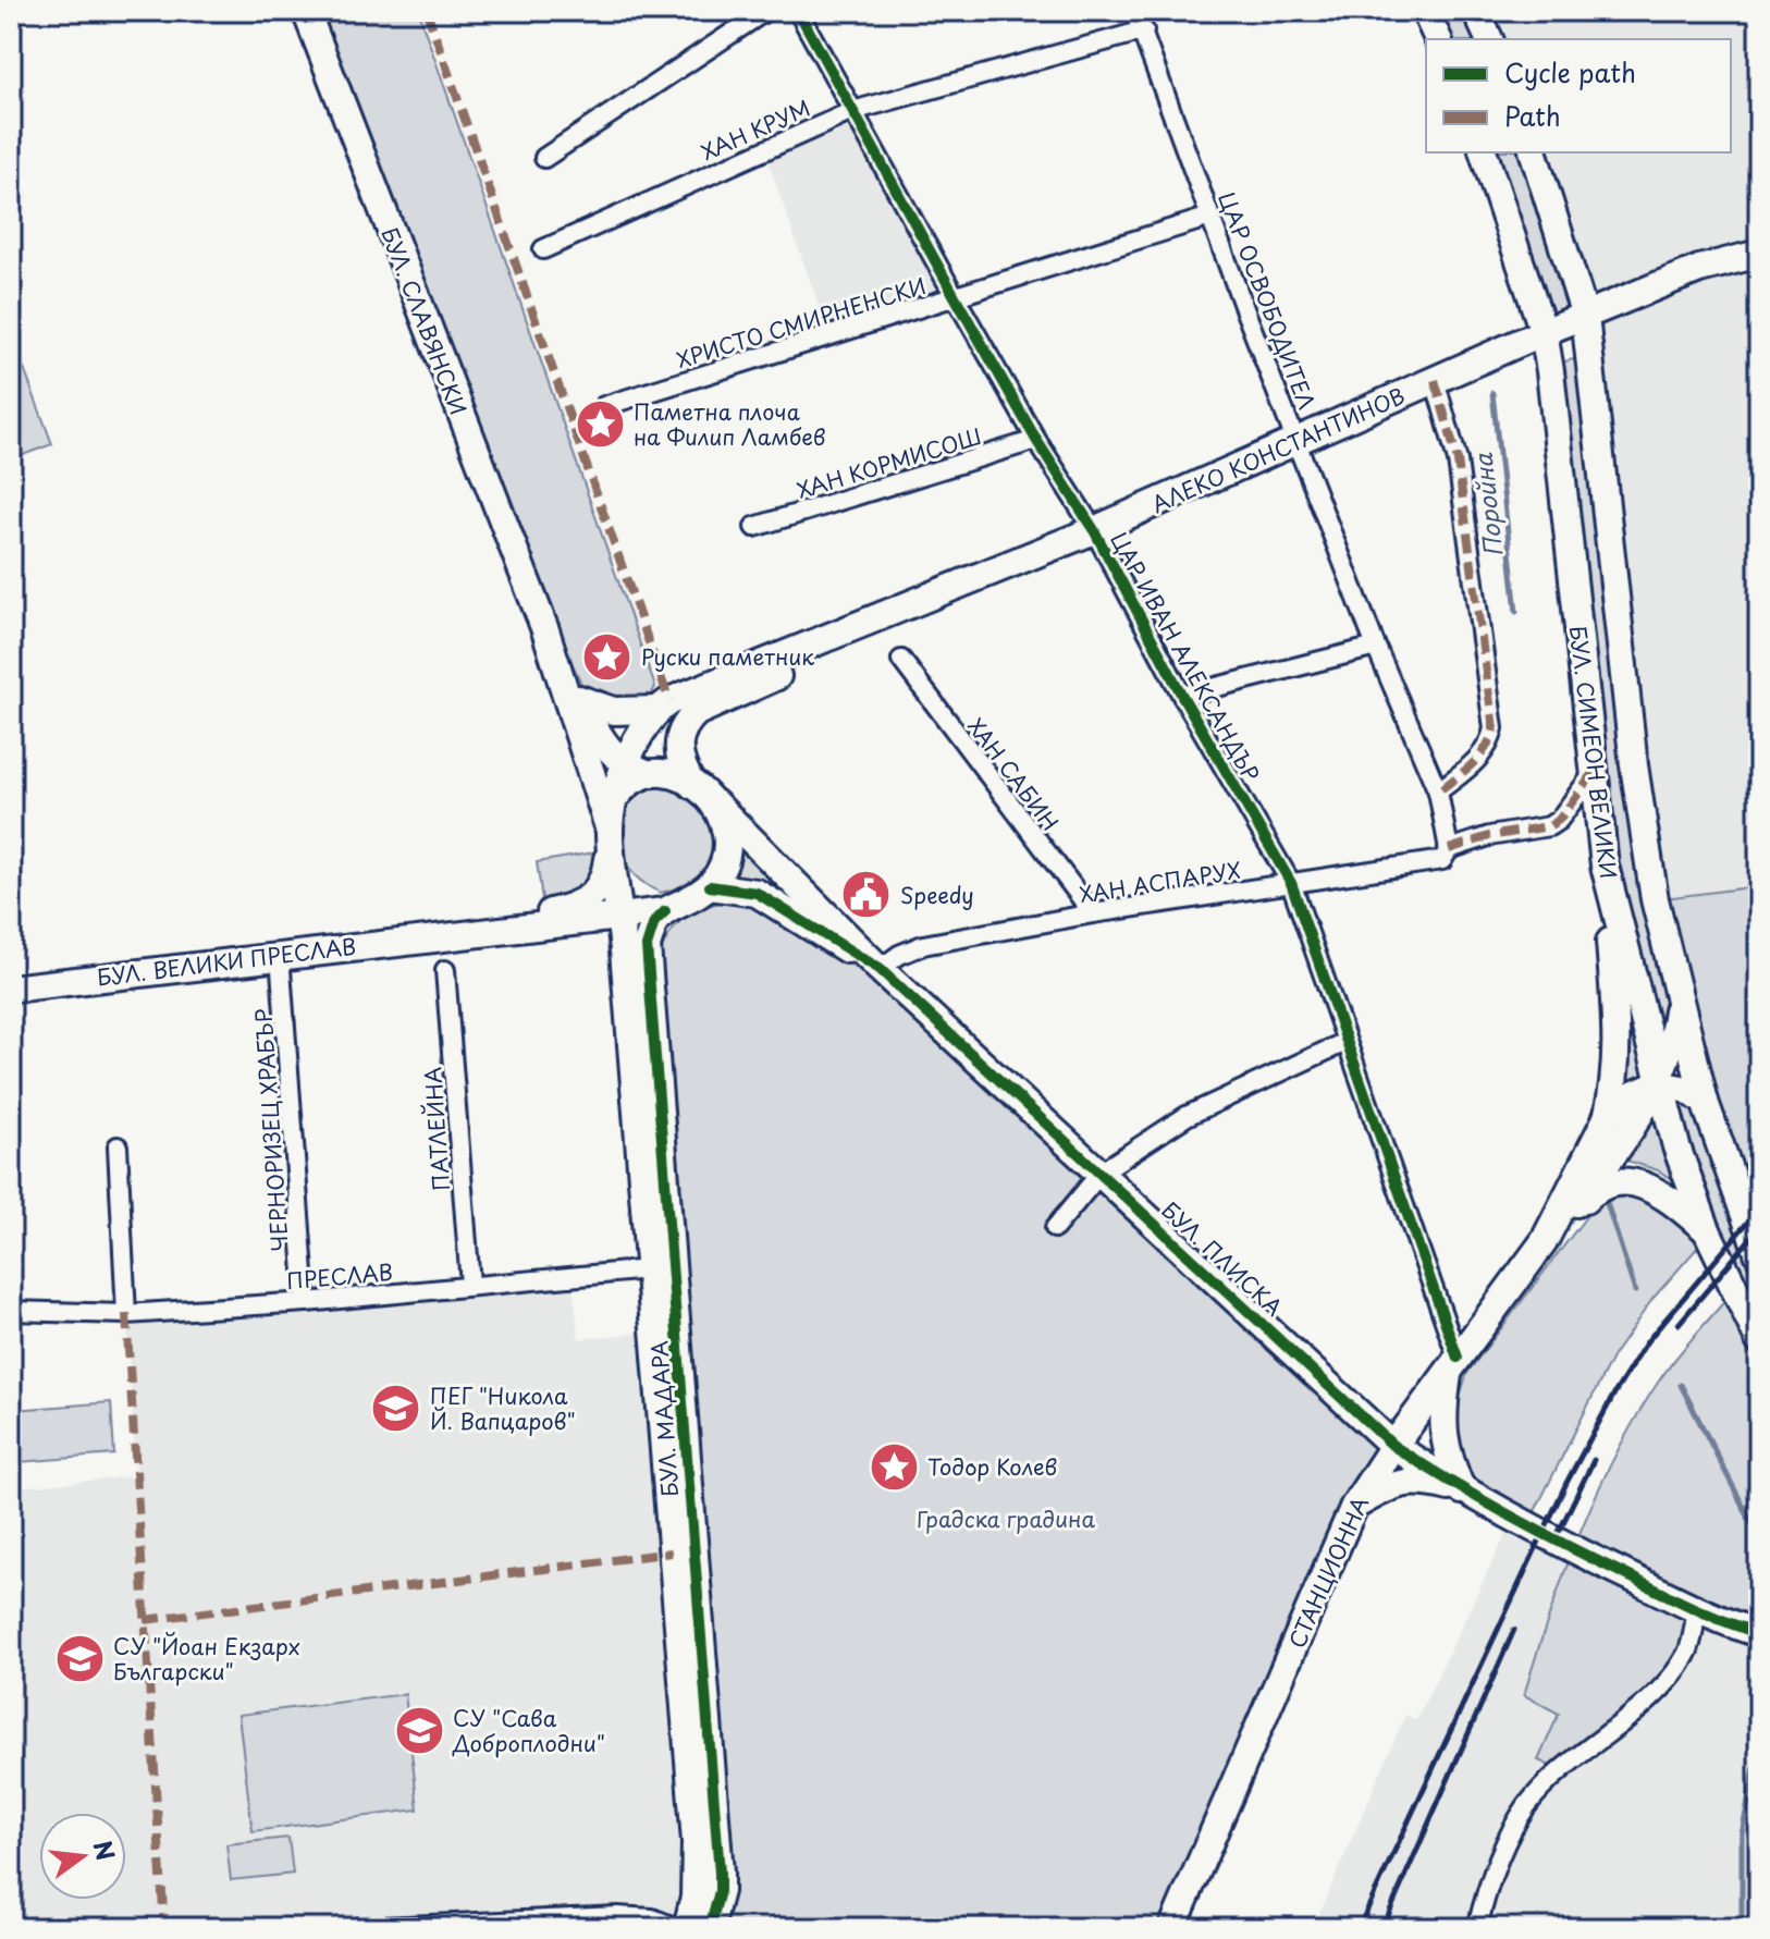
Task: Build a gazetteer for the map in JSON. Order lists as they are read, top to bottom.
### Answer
{
  "streets": {
    "main road": [
      "БУЛ. СЛАВЯНСКИ",
      "АЛЕКО КОНСТАНТИНОВ",
      "БУЛ. СИМЕОН ВЕЛИКИ",
      "БУЛ. ВЕЛИКИ ПРЕСЛАВ",
      "БУЛ. ПЛИСКА",
      "БУЛ. МАДАРА",
      "СТАНЦИОННА"
    ],
    "street": [
      "ХАН КРУМ",
      "ЦАР ОСВОБОДИТЕЛ",
      "ХРИСТО СМИРНЕНСКИ",
      "ХАН КОРМИСОШ",
      "ЦАР ИВАН АЛЕКСАНДЪР",
      "ХАН САБИН",
      "ХАН АСПАРУХ",
      "ПАТЛЕЙНА",
      "ЧЕРНОРИЗЕЦ ХРАБЪР",
      "ПРЕСЛАВ"
    ]
  },
  "crossings": [
    ["ХАН КРУМ", "ЦАР ОСВОБОДИТЕЛ"],
    ["ХАН КРУМ", "ЦАР ИВАН АЛЕКСАНДЪР"],
    ["ЦАР ОСВОБОДИТЕЛ", "ХРИСТО СМИРНЕНСКИ"],
    ["ЦАР ОСВОБОДИТЕЛ", "АЛЕКО КОНСТАНТИНОВ"],
    ["ЦАР ОСВОБОДИТЕЛ", "ХАН АСПАРУХ"],
    ["БУЛ. СЛАВЯНСКИ", "АЛЕКО КОНСТАНТИНОВ"],
    ["БУЛ. СЛАВЯНСКИ", "БУЛ. ВЕЛИКИ ПРЕСЛАВ"],
    ["БУЛ. СЛАВЯНСКИ", "БУЛ. ПЛИСКА"],
    ["БУЛ. СЛАВЯНСКИ", "БУЛ. МАДАРА"],
    ["ХРИСТО СМИРНЕНСКИ", "ЦАР ИВАН АЛЕКСАНДЪР"],
    ["АЛЕКО КОНСТАНТИНОВ", "ЦАР ИВАН АЛЕКСАНДЪР"],
    ["АЛЕКО КОНСТАНТИНОВ", "БУЛ. СИМЕОН ВЕЛИКИ"],
    ["АЛЕКО КОНСТАНТИНОВ", "БУЛ. ВЕЛИКИ ПРЕСЛАВ"],
    ["АЛЕКО КОНСТАНТИНОВ", "БУЛ. ПЛИСКА"],
    ["АЛЕКО КОНСТАНТИНОВ", "БУЛ. МАДАРА"],
    ["ХАН КОРМИСОШ", "ЦАР ИВАН АЛЕКСАНДЪР"],
    ["ЦАР ИВАН АЛЕКСАНДЪР", "ХАН АСПАРУХ"],
    ["ЦАР ИВАН АЛЕКСАНДЪР", "СТАНЦИОННА"],
    ["БУЛ. СИМЕОН ВЕЛИКИ", "СТАНЦИОННА"],
    ["ХАН САБИН", "ХАН АСПАРУХ"],
    ["ХАН АСПАРУХ", "БУЛ. ПЛИСКА"],
    ["БУЛ. ВЕЛИКИ ПРЕСЛАВ", "ЧЕРНОРИЗЕЦ ХРАБЪР"],
    ["БУЛ. ВЕЛИКИ ПРЕСЛАВ", "БУЛ. ПЛИСКА"],
    ["БУЛ. ВЕЛИКИ ПРЕСЛАВ", "БУЛ. МАДАРА"],
    ["ПАТЛЕЙНА", "ПРЕСЛАВ"],
    ["ЧЕРНОРИЗЕЦ ХРАБЪР", "ПРЕСЛАВ"],
    ["БУЛ. ПЛИСКА", "БУЛ. МАДАРА"],
    ["БУЛ. ПЛИСКА", "СТАНЦИОННА"],
    ["ПРЕСЛАВ", "БУЛ. МАДАРА"]
  ],
  "water": ["Поройна"],
  "parks": ["Градска градина"],
  "places": {
    "place": ["Паметна плоча на Филип Ламбев", "Руски паметник", "Тодор Колев"],
    "public building": ["Speedy"],
    "school or university": ["ПЕГ \"Никола Й. Вапцаров\"", "СУ \"Йоан Екзарх Български\"", "СУ \"Сава Доброплодни\""]
  },
  "legend": ["Cycle path", "Path"],
  "north": "right"
}
